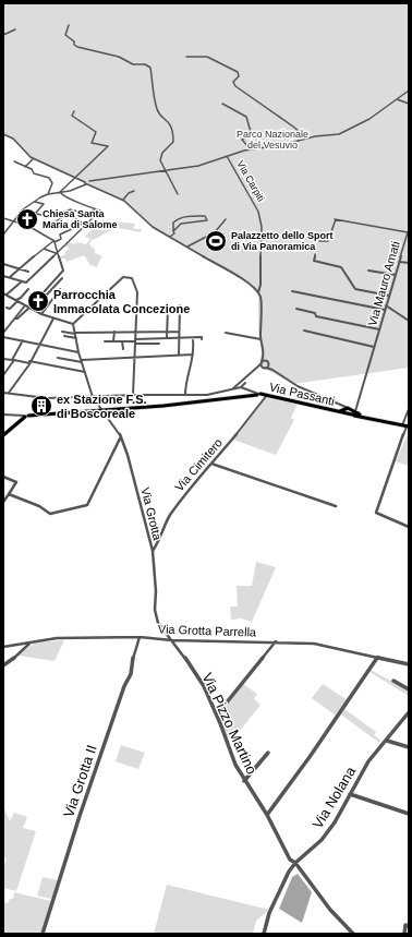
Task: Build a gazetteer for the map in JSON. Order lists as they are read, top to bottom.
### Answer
{
  "streets": {
    "main road": ["Via Passanti"],
    "street": [
      "Via Carpiti",
      "Via Mauro Amati",
      "Via Cimitero",
      "Via Grotta",
      "Via Grotta Parrella",
      "Via Pizzo Martino",
      "Via Grotta II",
      "Via Nolana"
    ]
  },
  "crossings": [
    ["Via Mauro Amati", "Via Passanti"],
    ["Via Passanti", "Via Cimitero"],
    ["Via Cimitero", "Via Grotta"],
    ["Via Grotta", "Via Grotta Parrella"],
    ["Via Grotta", "Via Pizzo Martino"],
    ["Via Grotta Parrella", "Via Pizzo Martino"],
    ["Via Grotta Parrella", "Via Grotta II"],
    ["Via Pizzo Martino", "Via Nolana"]
  ],
  "parks": ["Parco Nazionale del Vesuvio"],
  "places": {
    "church": ["Chiesa Santa Maria di Salome", "Parrocchia Immacolata Concezione"],
    "sports": ["Palazzetto dello Sport di Via Panoramica"],
    "building": ["ex Stazione F.S. di Boscoreale"]
  }
}
